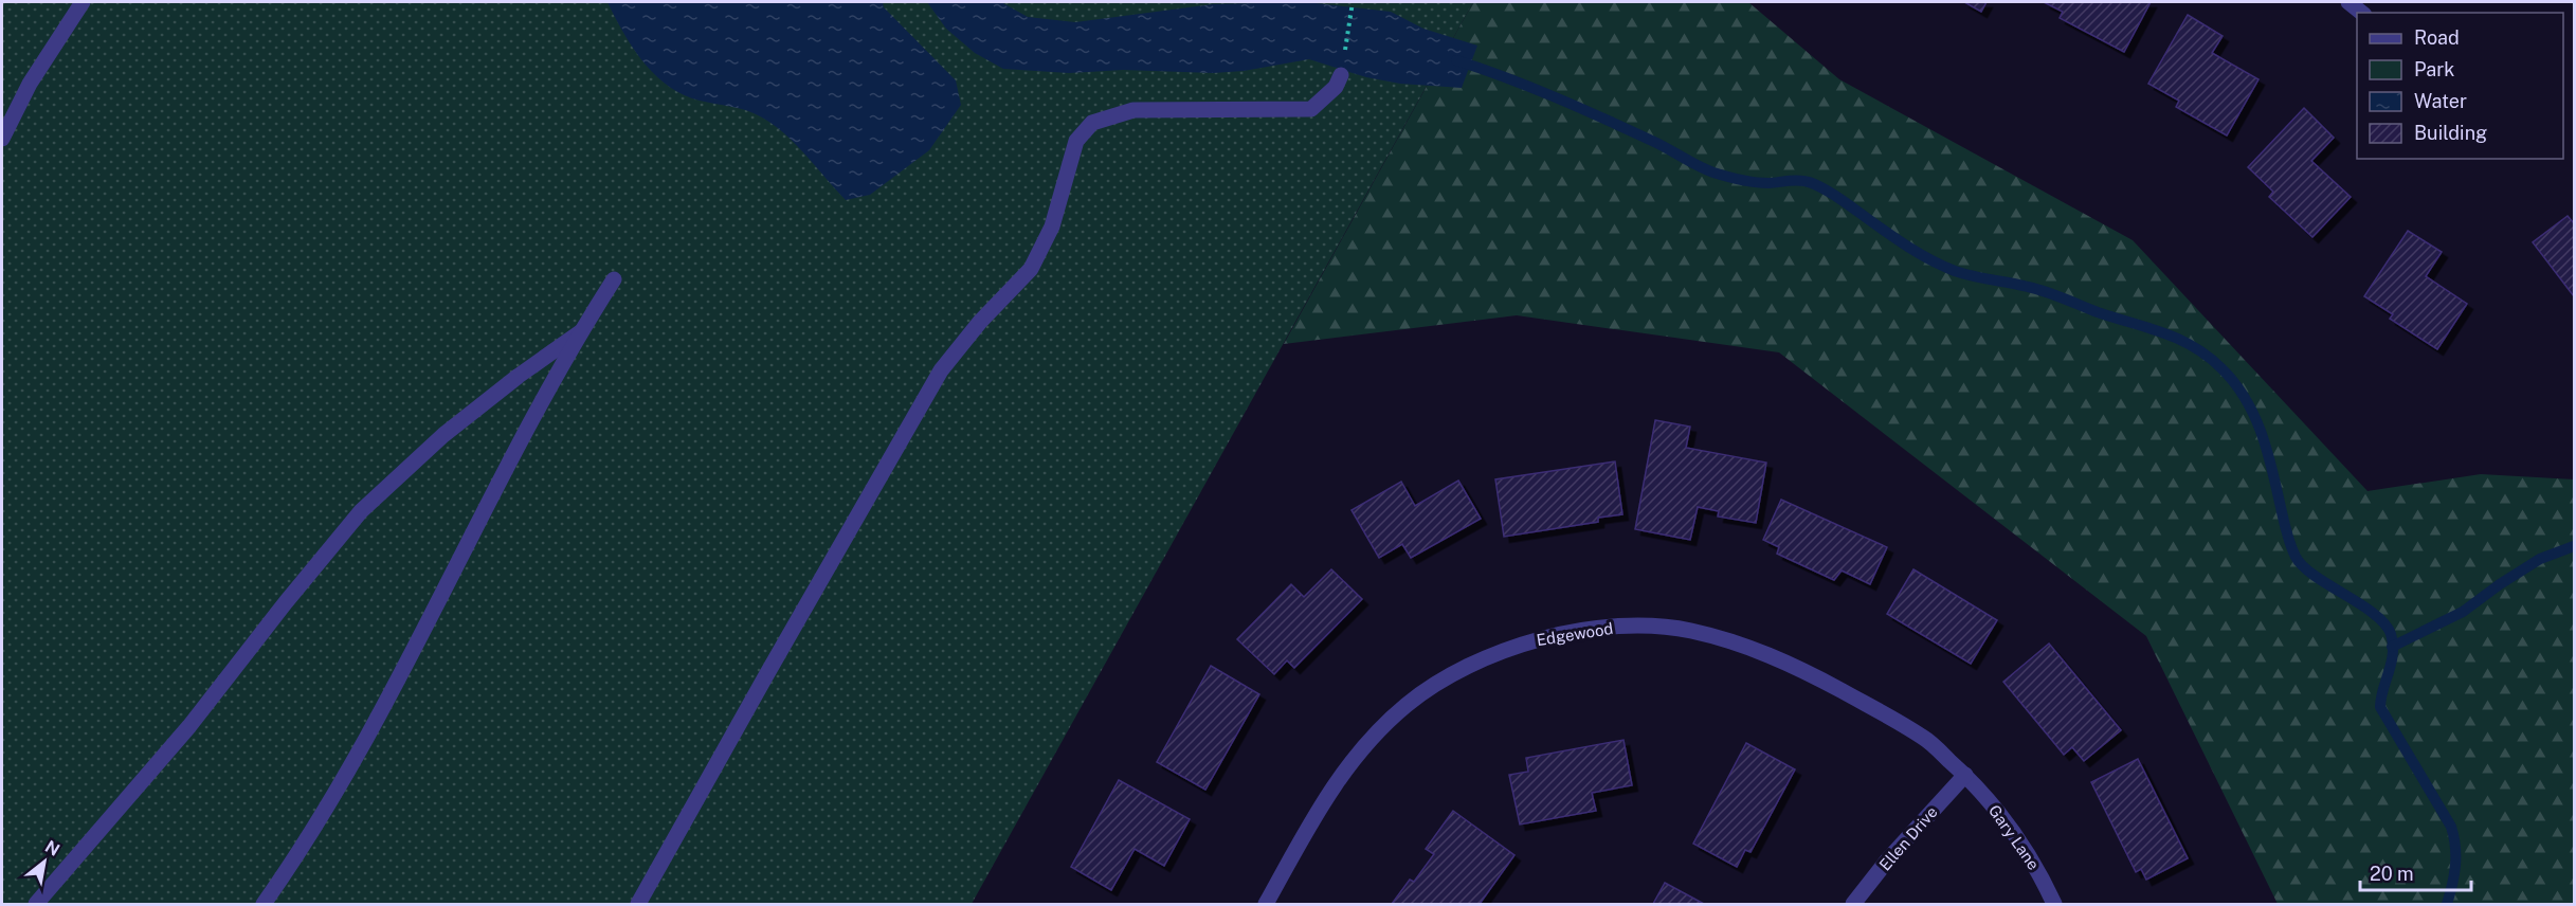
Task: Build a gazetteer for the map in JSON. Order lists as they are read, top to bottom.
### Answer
{
  "streets": {
    "street": ["Edgewood", "Gary Lane", "Ellen Drive"]
  },
  "crossings": [
    ["Edgewood", "Gary Lane"],
    ["Edgewood", "Ellen Drive"],
    ["Gary Lane", "Ellen Drive"]
  ],
  "legend": [
    "Road",
    "Park",
    "Water",
    "Building"
  ],
  "scale_bar": "20 m",
  "north": "top right"
}
